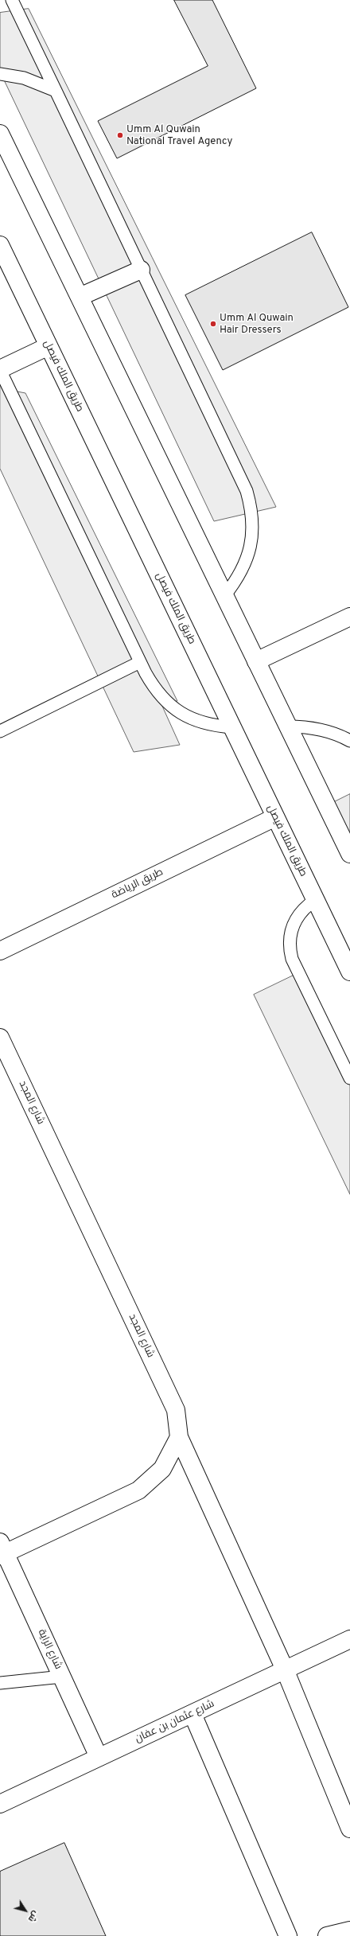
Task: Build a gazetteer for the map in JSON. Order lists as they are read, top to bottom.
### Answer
{
  "streets": {
    "street": [
      "طريق الملك فيصل",
      "طريق الرياضة",
      "شارع المجد",
      "شارع الراية",
      "شارع عثمان بن عفان"
    ]
  },
  "crossings": [
    ["طريق الملك فيصل", "طريق الرياضة"],
    ["شارع المجد", "شارع عثمان بن عفان"],
    ["شارع الراية", "شارع عثمان بن عفان"]
  ],
  "places": ["Umm Al Quwain National Travel Agency", "Umm Al Quwain Hair Dressers"],
  "north": "bottom right"
}
